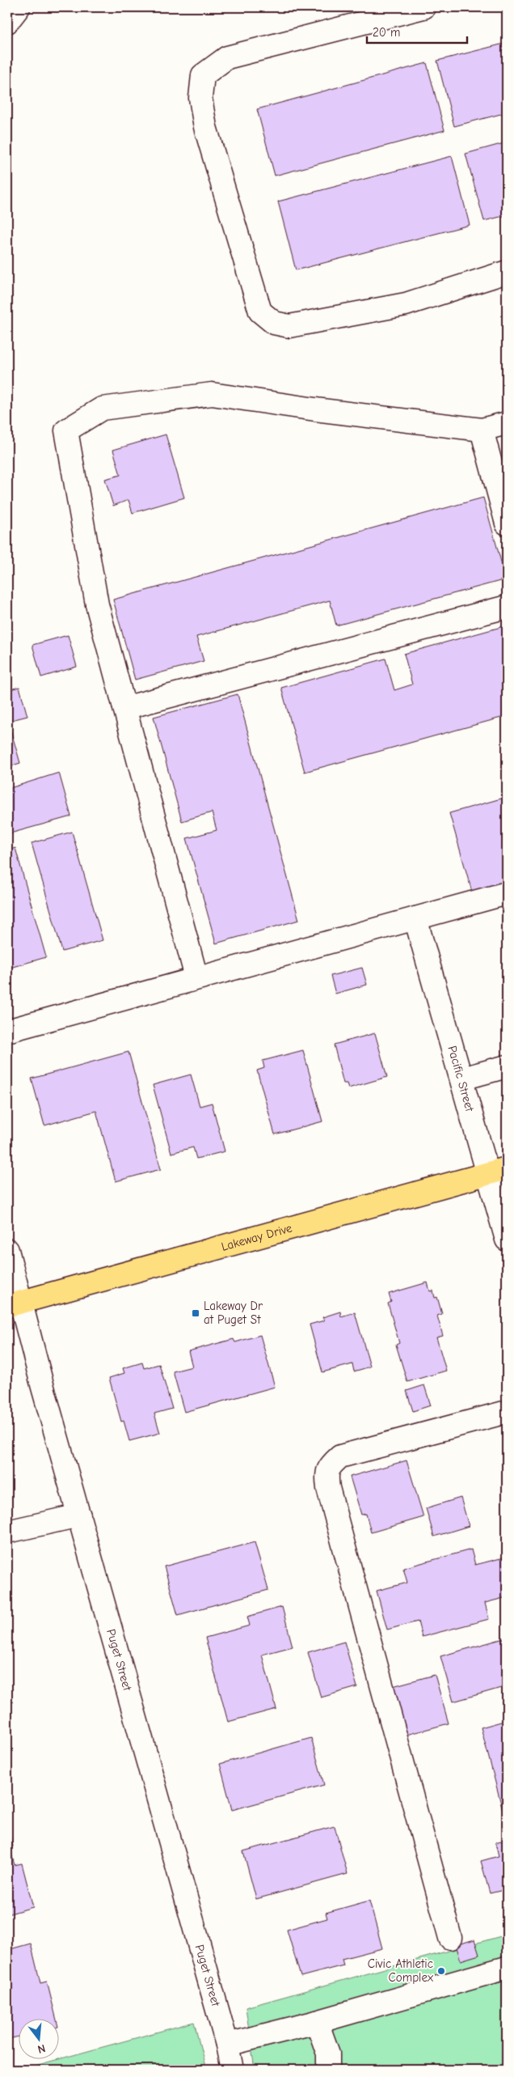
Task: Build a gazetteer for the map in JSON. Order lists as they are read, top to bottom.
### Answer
{
  "streets": {
    "main road": ["Lakeway Drive"],
    "street": ["Pacific Street", "Puget Street"]
  },
  "crossings": [
    ["Pacific Street", "Lakeway Drive"],
    ["Lakeway Drive", "Puget Street"]
  ],
  "places": {
    "transit": ["Lakeway Dr at Puget St"],
    "other": ["Civic Athletic Complex"]
  },
  "scale_bar": "20 m",
  "north": "bottom"
}
